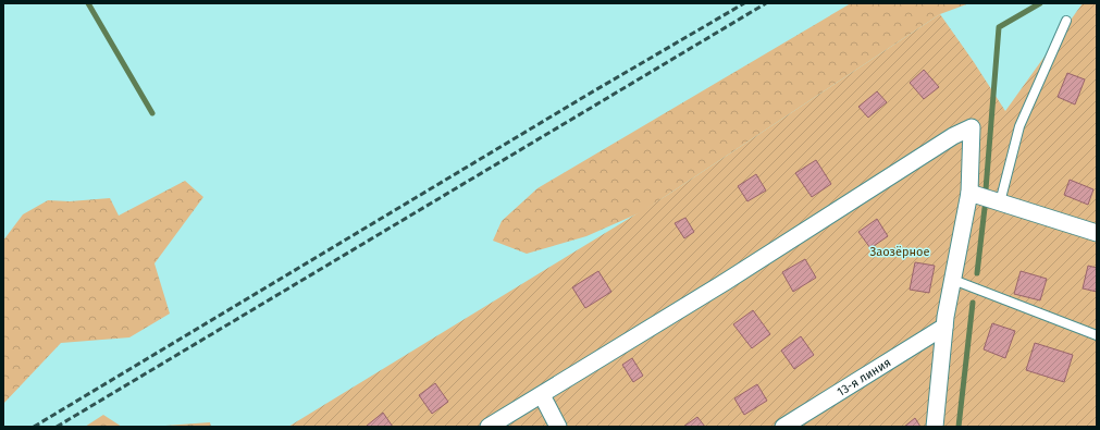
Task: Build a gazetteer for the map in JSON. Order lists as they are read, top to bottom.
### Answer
{
  "streets": {
    "street": ["13-я линия"]
  },
  "parks": ["Заозёрное"]
}
